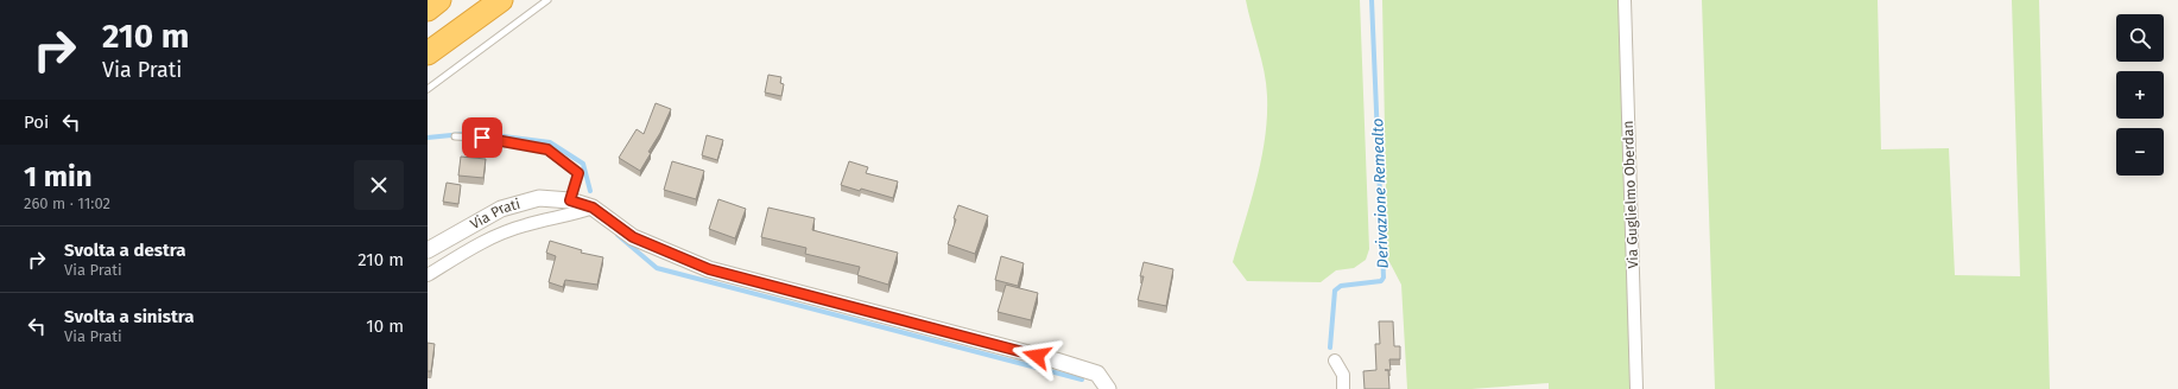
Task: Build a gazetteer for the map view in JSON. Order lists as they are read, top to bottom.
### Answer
{
  "streets": {
    "street": ["Via Guglielmo Oberdan", "Via Prati"]
  },
  "water": ["Derivazione Remealto"],
  "page": {
    "turn": ["210 m", "Via Prati"],
    "map_buttons": ["+", "−"],
    "then": "Poi",
    "heading": ["1 min", "260 m · 11:02"],
    "list": [
      {
        "name": "Svolta a destra",
        "note": "Via Prati",
        "value": "210 m"
      },
      {
        "name": "Svolta a sinistra",
        "note": "Via Prati",
        "value": "10 m"
      }
    ]
  }
}
